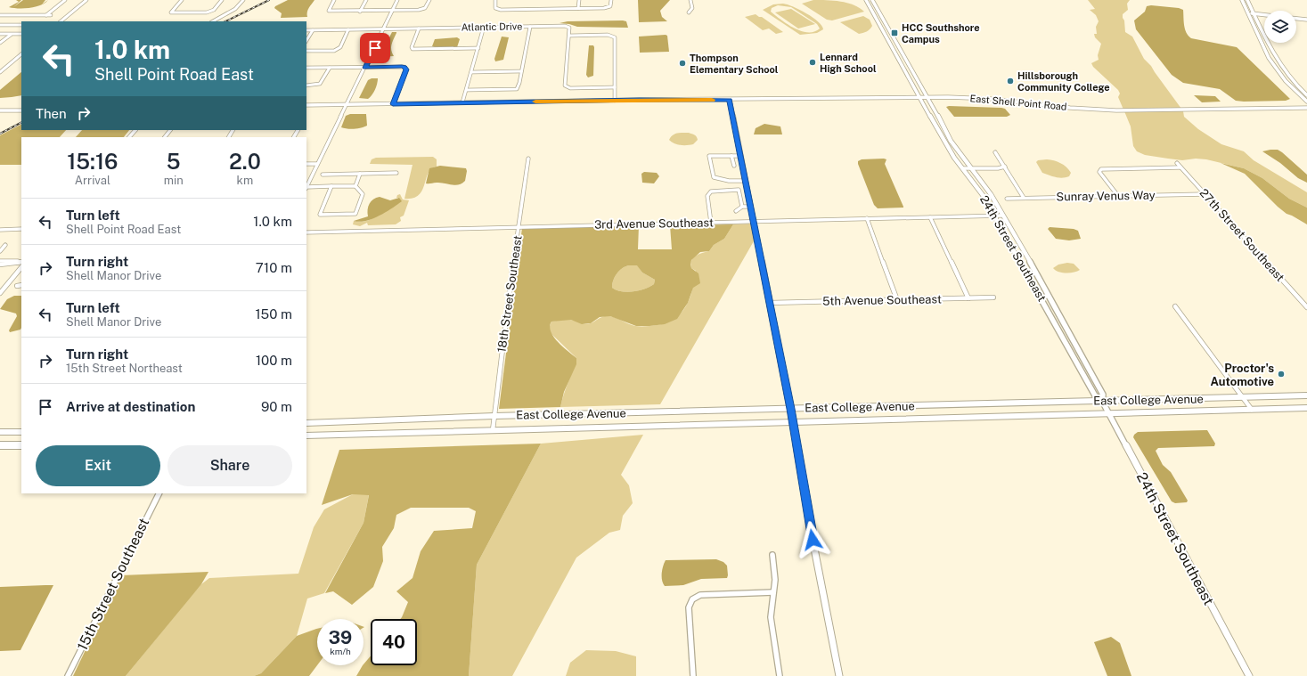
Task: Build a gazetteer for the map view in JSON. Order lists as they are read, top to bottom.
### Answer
{
  "streets": {
    "main road": ["East College Avenue"],
    "street": [
      "Atlantic Drive",
      "East Shell Point Road",
      "Sunray Venus Way",
      "3rd Avenue Southeast",
      "27th Street Southeast",
      "24th Street Southeast",
      "18th Street Southeast",
      "5th Avenue Southeast",
      "15th Street Southeast"
    ]
  },
  "crossings": [
    ["East Shell Point Road", "24th Street Southeast"],
    ["Sunray Venus Way", "27th Street Southeast"],
    ["3rd Avenue Southeast", "24th Street Southeast"],
    ["3rd Avenue Southeast", "18th Street Southeast"],
    ["24th Street Southeast", "East College Avenue"],
    ["18th Street Southeast", "East College Avenue"]
  ],
  "places": {
    "transit": ["HCC Southshore Campus"],
    "other": [
      "Lennard High School",
      "Thompson Elementary School",
      "Hillsborough Community College",
      "Proctor's Automotive"
    ]
  },
  "page": {
    "turn": ["1.0 km", "Shell Point Road East"],
    "then": "Then",
    "eta": [
      "15:16",
      "Arrival",
      "5",
      "min",
      "2.0",
      "km"
    ],
    "list": [
      {
        "name": "Turn left",
        "note": "Shell Point Road East",
        "value": "1.0 km"
      },
      {
        "name": "Turn right",
        "note": "Shell Manor Drive",
        "value": "710 m"
      },
      {
        "name": "Turn left",
        "note": "Shell Manor Drive",
        "value": "150 m"
      },
      {
        "name": "Turn right",
        "note": "15th Street Northeast",
        "value": "100 m"
      },
      {
        "name": "Arrive at destination",
        "value": "90 m"
      }
    ],
    "buttons": ["Exit", "Share"],
    "speed": "39 km/h",
    "limit": "40"
  }
}
